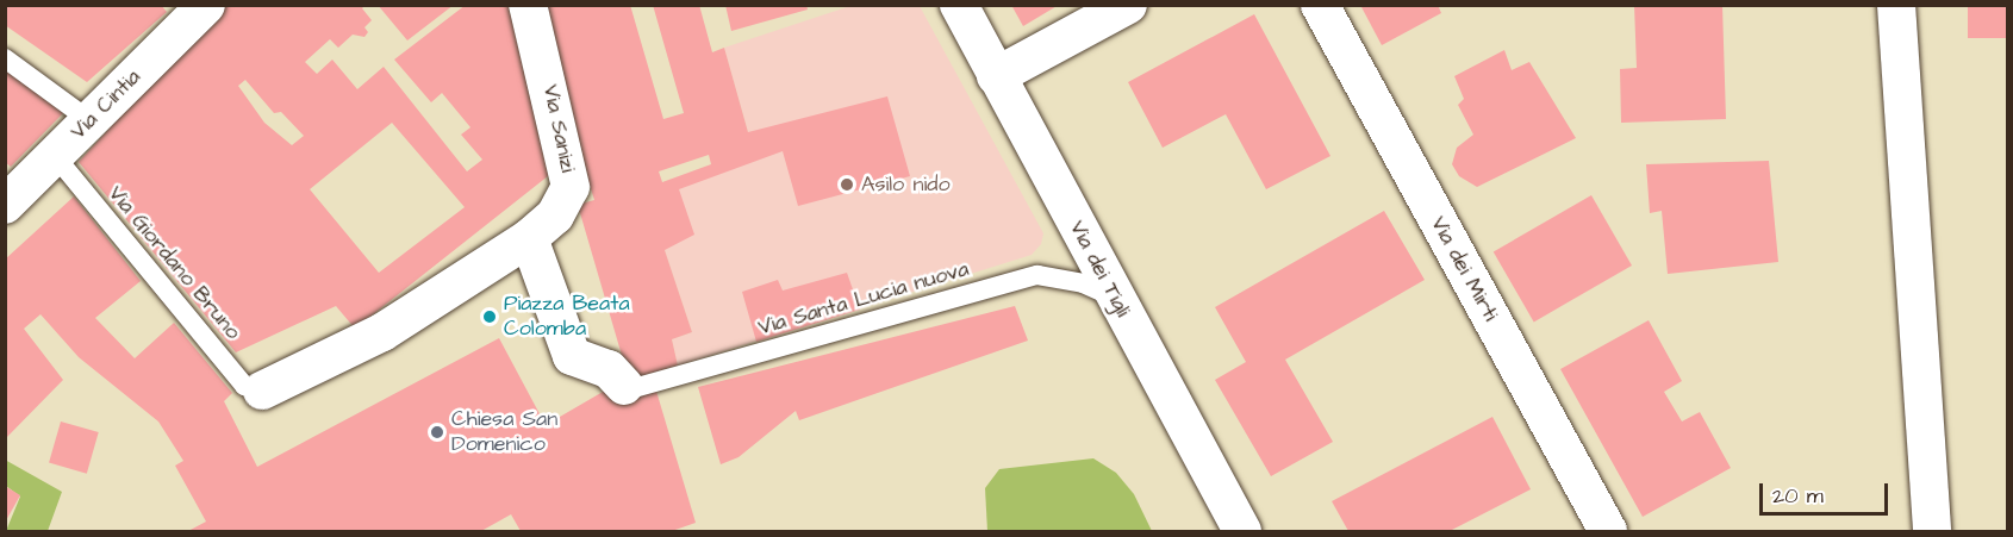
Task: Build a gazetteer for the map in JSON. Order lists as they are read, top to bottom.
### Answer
{
  "streets": {
    "street": [
      "Via Cintia",
      "Via Sanizi",
      "Via dei Tigli",
      "Via dei Mirti"
    ],
    "lane": ["Via Giordano Bruno", "Via Santa Lucia nuova"]
  },
  "crossings": [
    ["Via Cintia", "Via Giordano Bruno"],
    ["Via dei Tigli", "Via Santa Lucia nuova"]
  ],
  "places": ["Asilo nido", "Piazza Beata Colomba", "Chiesa San Domenico"],
  "scale_bar": "20 m"
}
